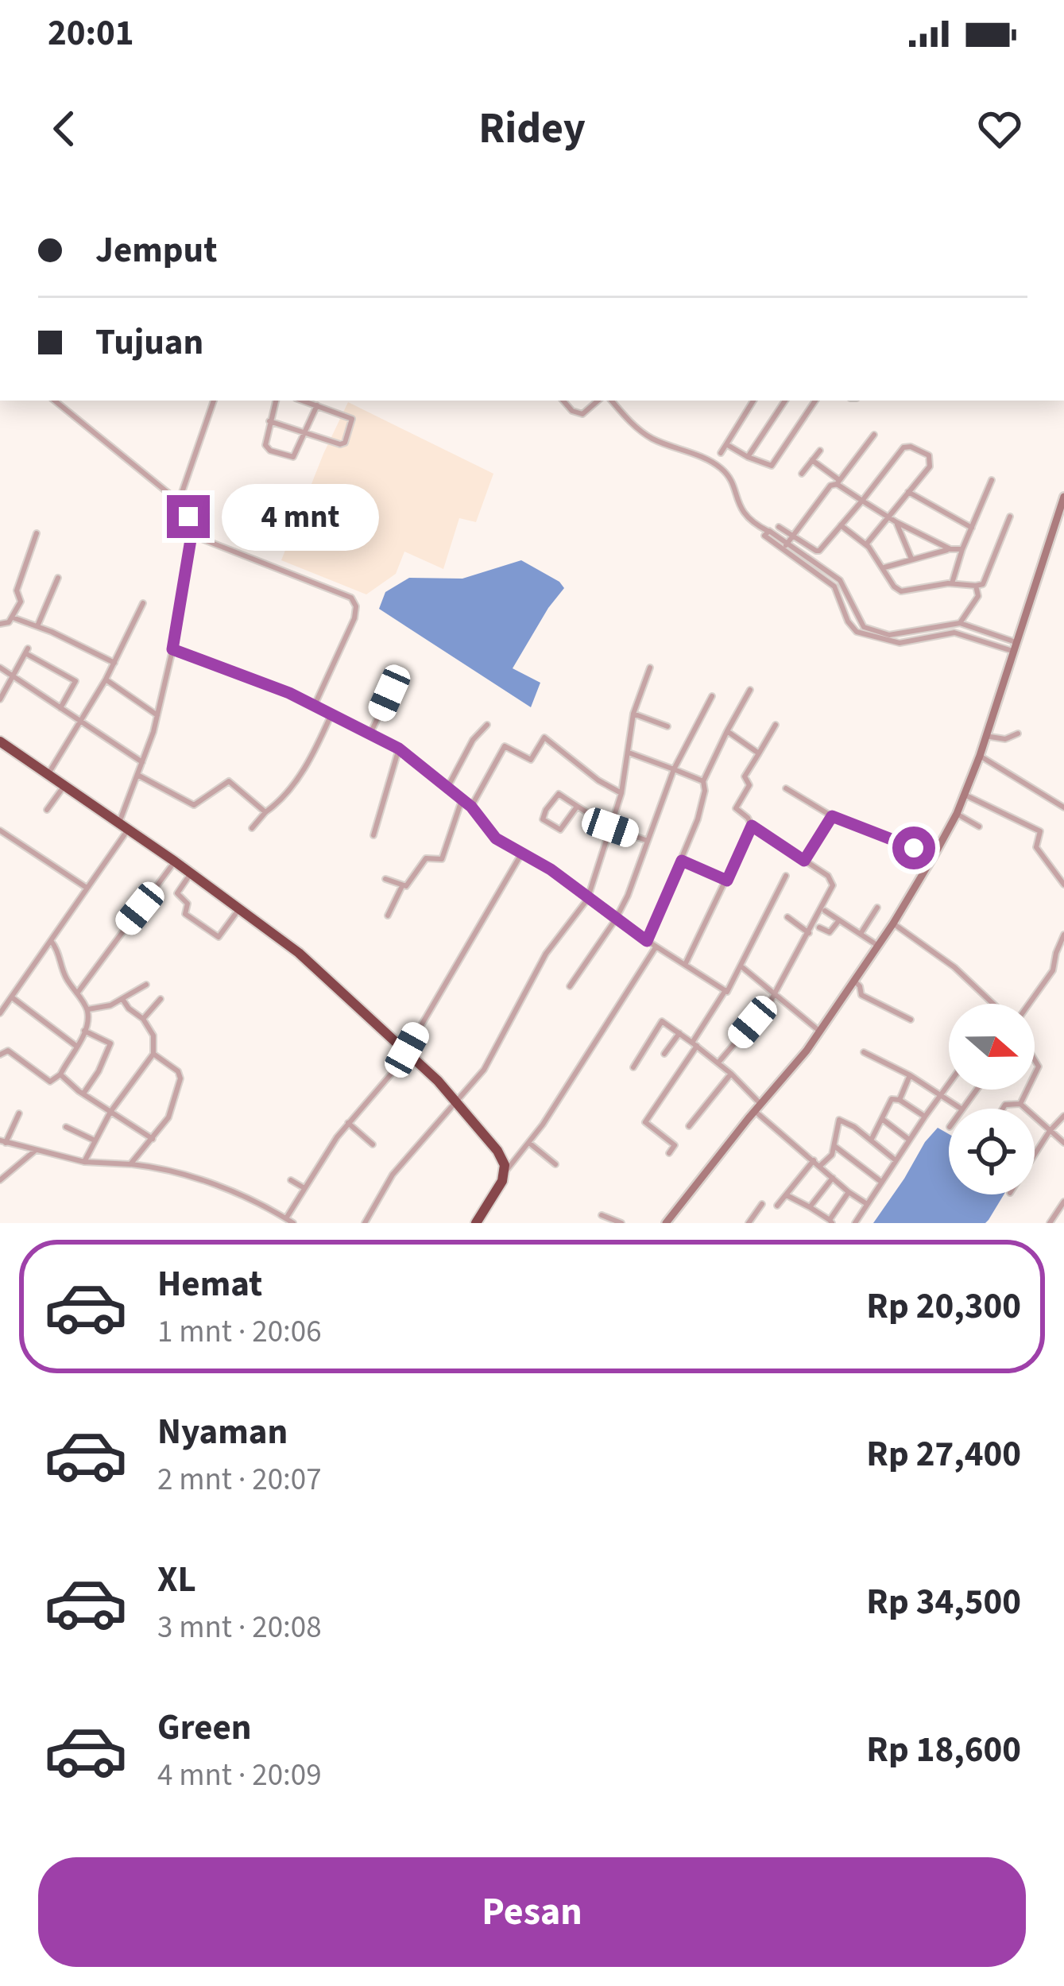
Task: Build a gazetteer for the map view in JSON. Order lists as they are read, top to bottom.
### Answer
{
  "north": "right",
  "page": {
    "status": "20:01",
    "header": "Ridey",
    "banner": ["Jemput", "Tujuan"],
    "bubble": "4 mnt",
    "list": [
      {
        "name": "Hemat",
        "note": "1 mnt · 20:06",
        "value": "Rp 20,300"
      },
      {
        "name": "Nyaman",
        "note": "2 mnt · 20:07",
        "value": "Rp 27,400"
      },
      {
        "name": "XL",
        "note": "3 mnt · 20:08",
        "value": "Rp 34,500"
      },
      {
        "name": "Green",
        "note": "4 mnt · 20:09",
        "value": "Rp 18,600"
      }
    ],
    "buttons": "Pesan"
  }
}
